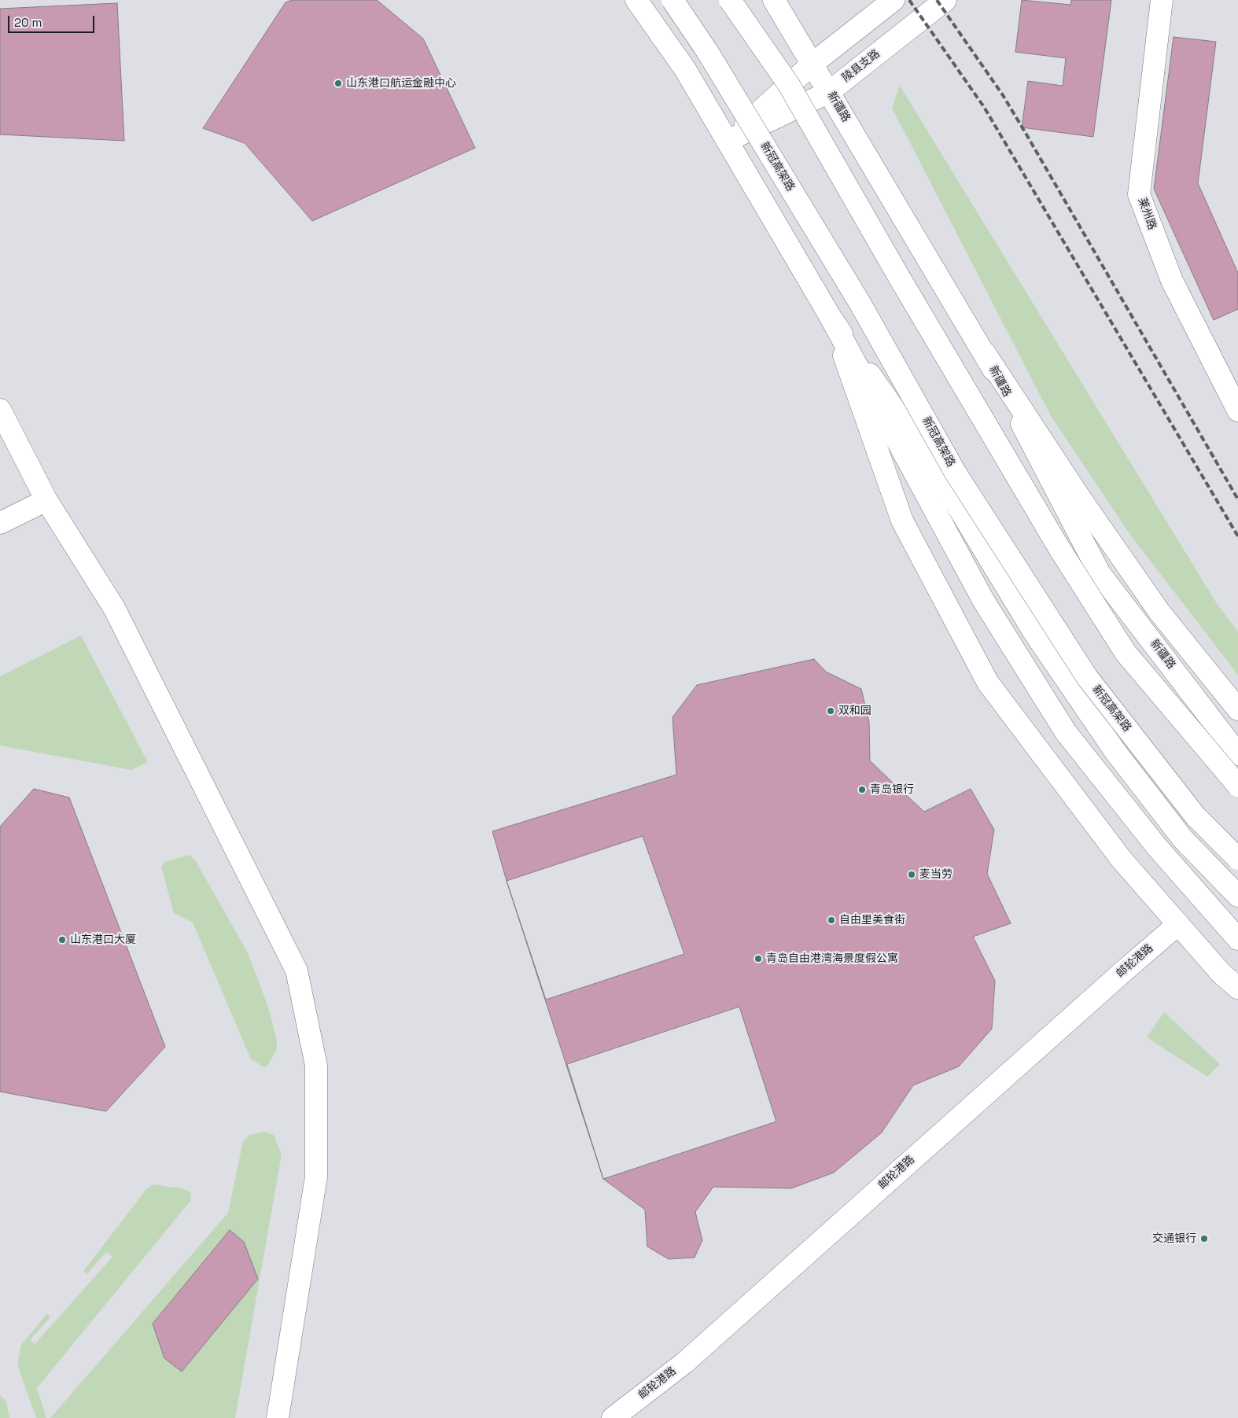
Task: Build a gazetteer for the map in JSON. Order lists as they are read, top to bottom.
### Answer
{
  "streets": {
    "main road": [
      "陵县支路",
      "新疆路",
      "新冠高架路",
      "莱州路",
      "邮轮港路"
    ]
  },
  "crossings": [
    ["陵县支路", "新疆路"]
  ],
  "places": [
    "山东港口航运金融中心",
    "双和园",
    "青岛银行",
    "麦当劳",
    "自由里美食街",
    "山东港口大厦",
    "青岛自由港湾海景度假公寓",
    "交通银行"
  ],
  "scale_bar": "20 m"
}
